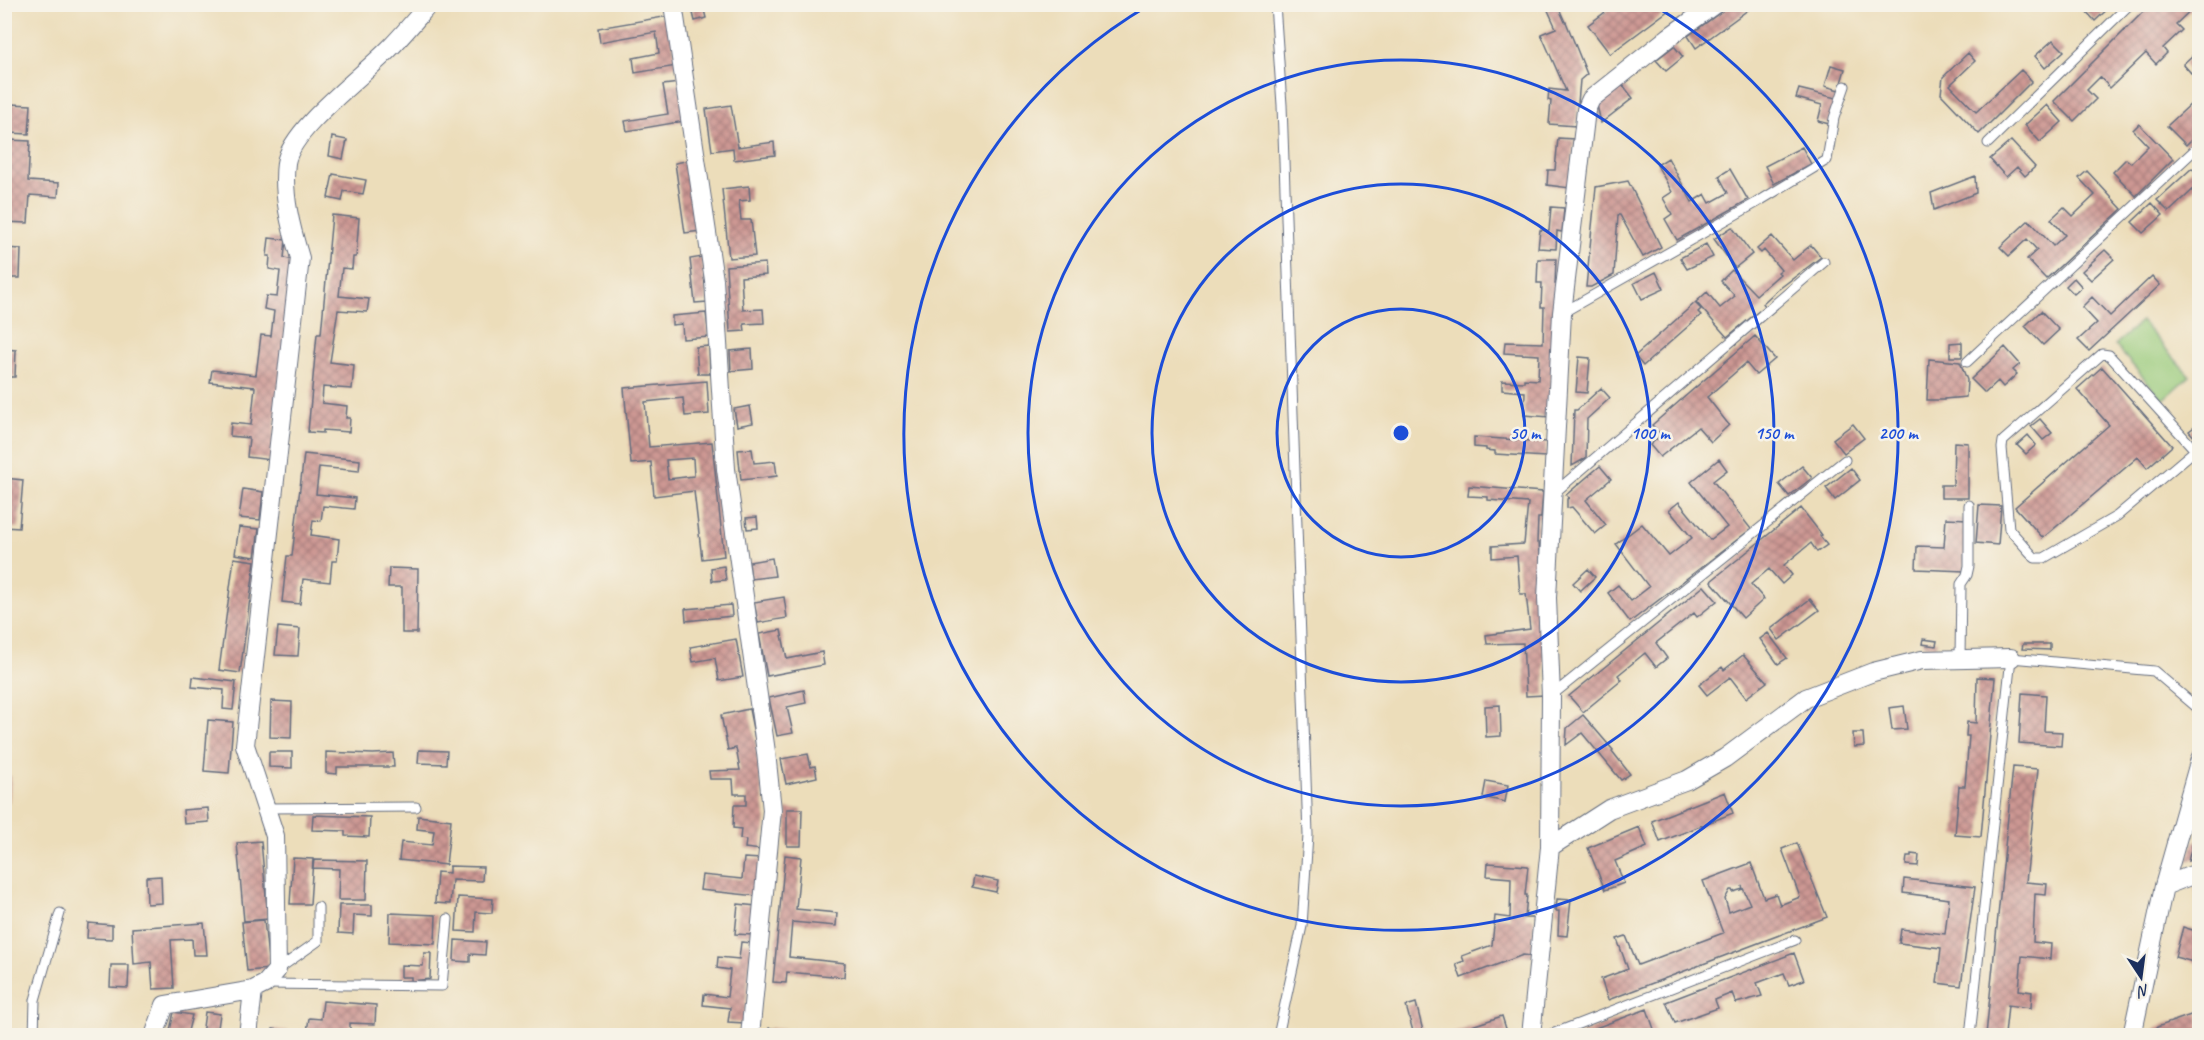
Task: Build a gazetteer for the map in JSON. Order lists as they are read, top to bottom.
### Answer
{
  "north": "bottom",
  "rings": [
    "50 m",
    "100 m",
    "150 m",
    "200 m"
  ]
}
